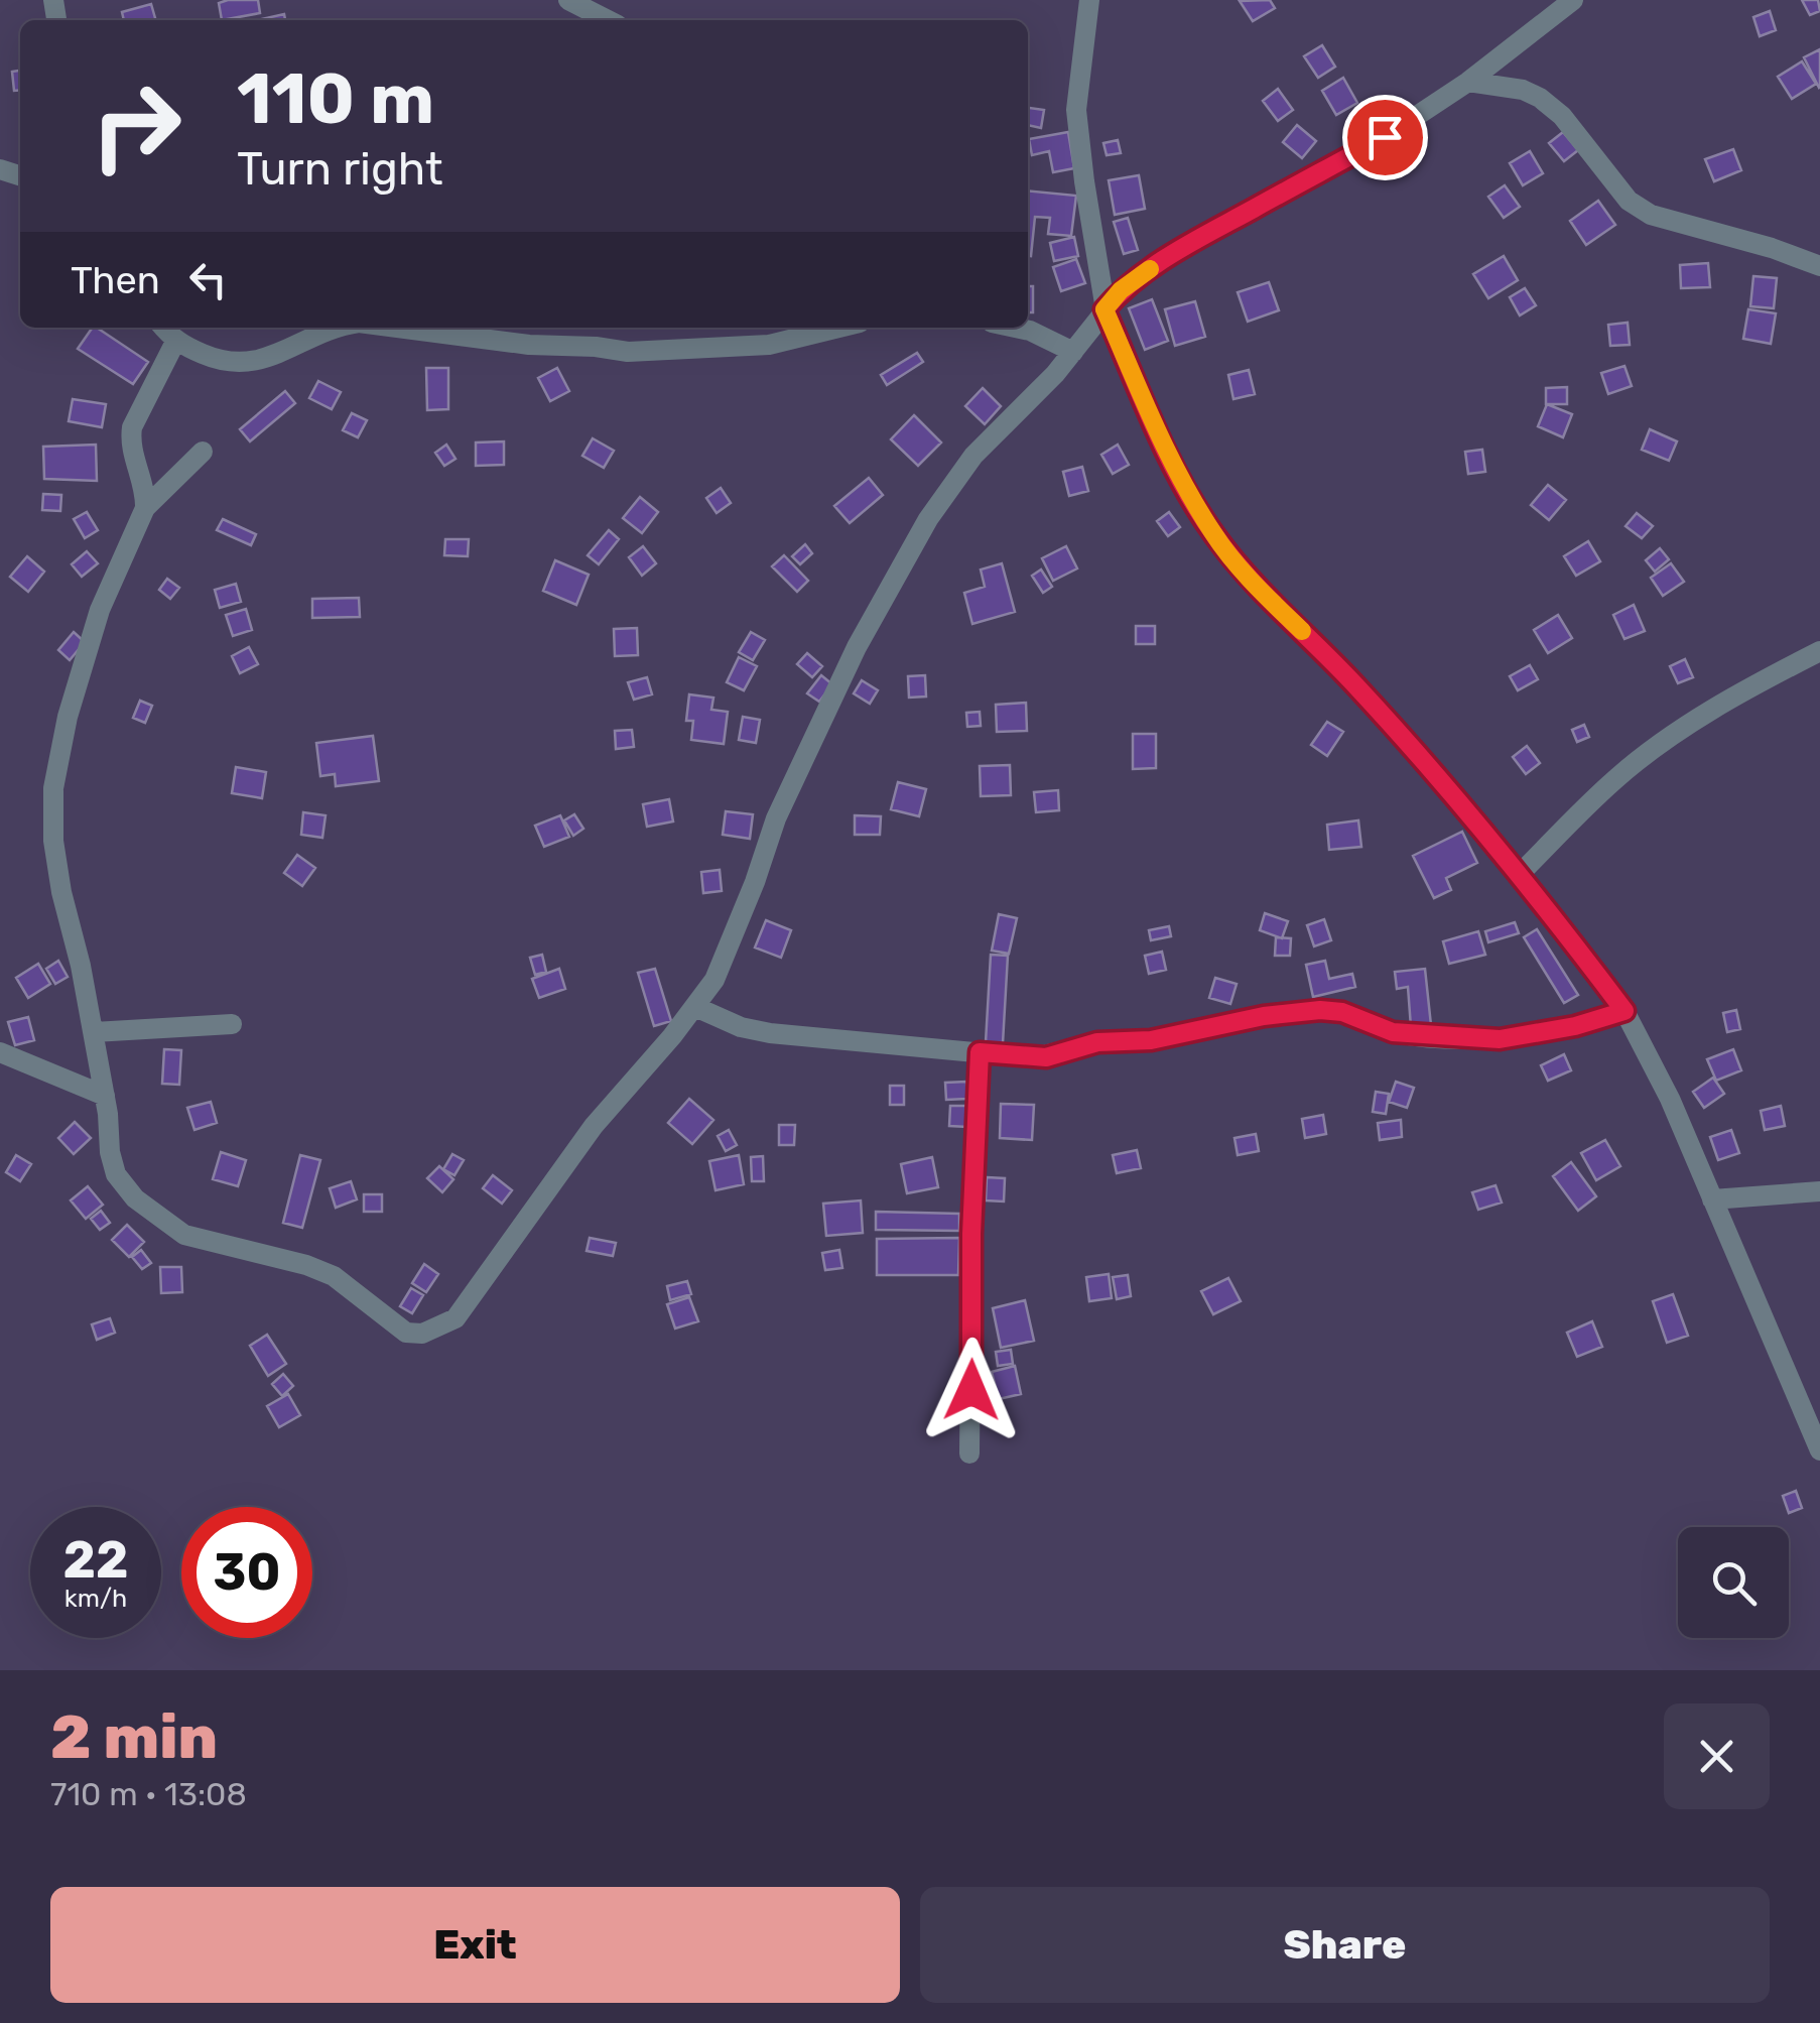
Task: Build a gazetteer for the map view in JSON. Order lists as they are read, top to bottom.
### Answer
{
  "page": {
    "turn": ["110 m", "Turn right"],
    "then": "Then",
    "speed": "22 km/h",
    "limit": "30",
    "heading": ["2 min", "710 m · 13:08"],
    "buttons": ["Exit", "Share"]
  }
}
